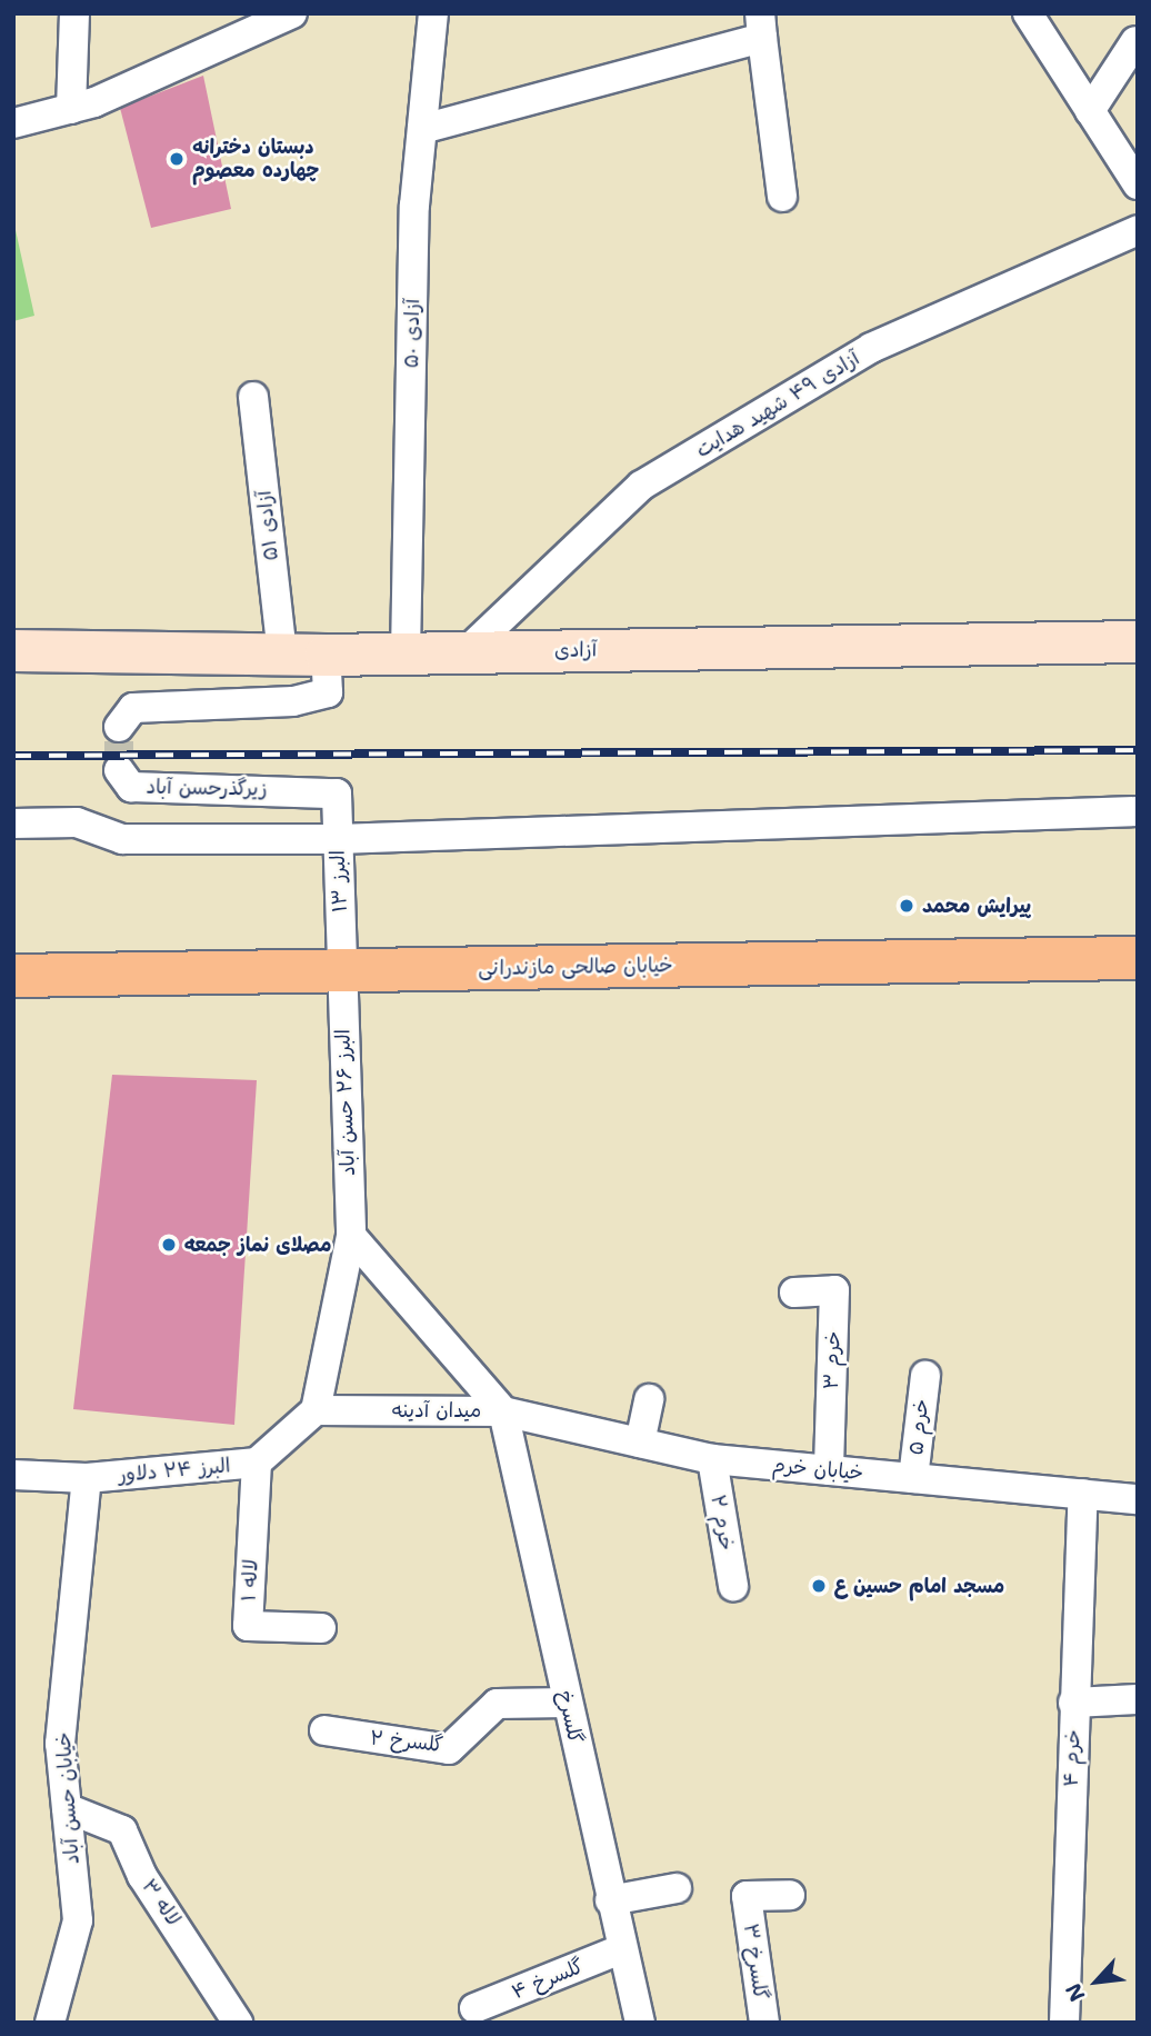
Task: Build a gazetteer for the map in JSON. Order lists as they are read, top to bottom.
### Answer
{
  "streets": {
    "main road": ["آزادی", "خیابان صالحی مازندرانی"],
    "street": [
      "آزادی ۵۰",
      "آزادی ۴۹ شهید هدایت",
      "آزادی ۵۱",
      "زیرگذرحسن آباد",
      "البرز ۱۳",
      "البرز ۲۶ حسن آباد",
      "خرم ۳",
      "میدان آدینه",
      "خرم ۵",
      "خیابان خرم",
      "البرز ۲۴ دلاور",
      "خرم ۲",
      "لاله ۱",
      "گلسرخ",
      "گلسرخ ۲",
      "خرم ۴",
      "خیابان حسن آباد",
      "لاله ۳",
      "گلسرخ ۳",
      "گلسرخ ۴"
    ]
  },
  "crossings": [
    ["آزادی ۵۰", "آزادی"],
    ["آزادی ۴۹ شهید هدایت", "آزادی"],
    ["آزادی ۵۱", "آزادی"],
    ["زیرگذرحسن آباد", "البرز ۱۳"],
    ["البرز ۱۳", "خیابان صالحی مازندرانی"],
    ["البرز ۱۳", "البرز ۲۶ حسن آباد"],
    ["خیابان صالحی مازندرانی", "البرز ۲۶ حسن آباد"],
    ["البرز ۲۶ حسن آباد", "میدان آدینه"],
    ["خرم ۳", "خیابان خرم"],
    ["میدان آدینه", "خیابان خرم"],
    ["میدان آدینه", "البرز ۲۴ دلاور"],
    ["میدان آدینه", "گلسرخ"],
    ["خرم ۵", "خیابان خرم"],
    ["خیابان خرم", "خرم ۲"],
    ["خیابان خرم", "گلسرخ"],
    ["خیابان خرم", "خرم ۴"],
    ["البرز ۲۴ دلاور", "لاله ۱"],
    ["البرز ۲۴ دلاور", "خیابان حسن آباد"],
    ["گلسرخ", "گلسرخ ۲"],
    ["گلسرخ", "گلسرخ ۴"],
    ["خیابان حسن آباد", "لاله ۳"]
  ],
  "places": [
    "دبستان دخترانه چهارده معصوم",
    "پیرایش محمد",
    "مصلای نماز جمعه",
    "مسجد امام حسین ع"
  ],
  "north": "bottom left"
}
